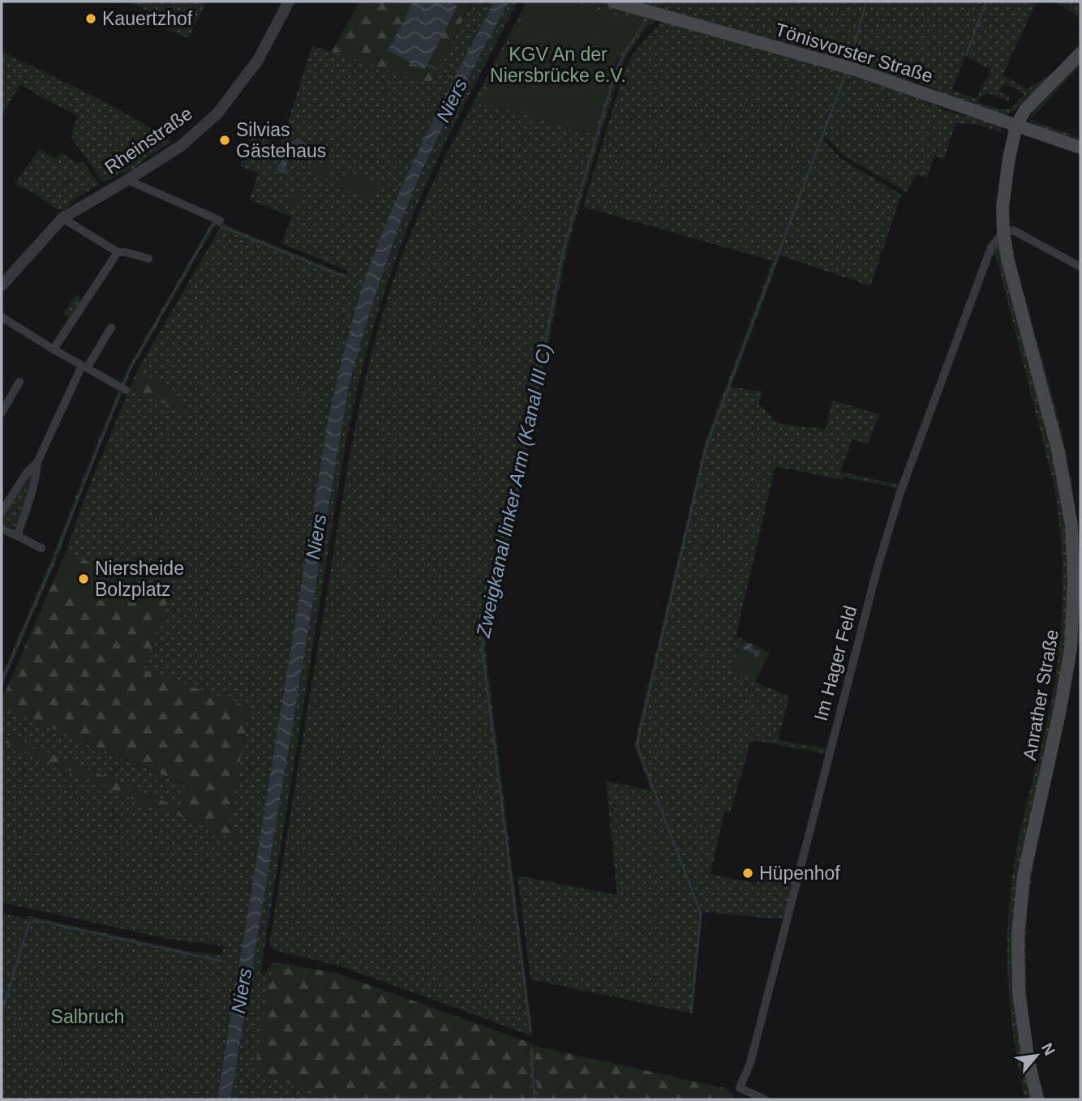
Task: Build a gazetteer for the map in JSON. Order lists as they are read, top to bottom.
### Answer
{
  "streets": {
    "main road": ["Tönisvorster Straße", "Anrather Straße"],
    "street": ["Rheinstraße", "Im Hager Feld"]
  },
  "crossings": [
    ["Tönisvorster Straße", "Anrather Straße"],
    ["Im Hager Feld", "Anrather Straße"]
  ],
  "water": ["Niers", "Zweigkanal linker Arm (Kanal III C)"],
  "parks": ["KGV An der Niersbrücke e.V.", "Salbruch"],
  "places": [
    "Kauertzhof",
    "Silvias Gästehaus",
    "Niersheide Bolzplatz",
    "Hüpenhof"
  ],
  "north": "top right"
}
